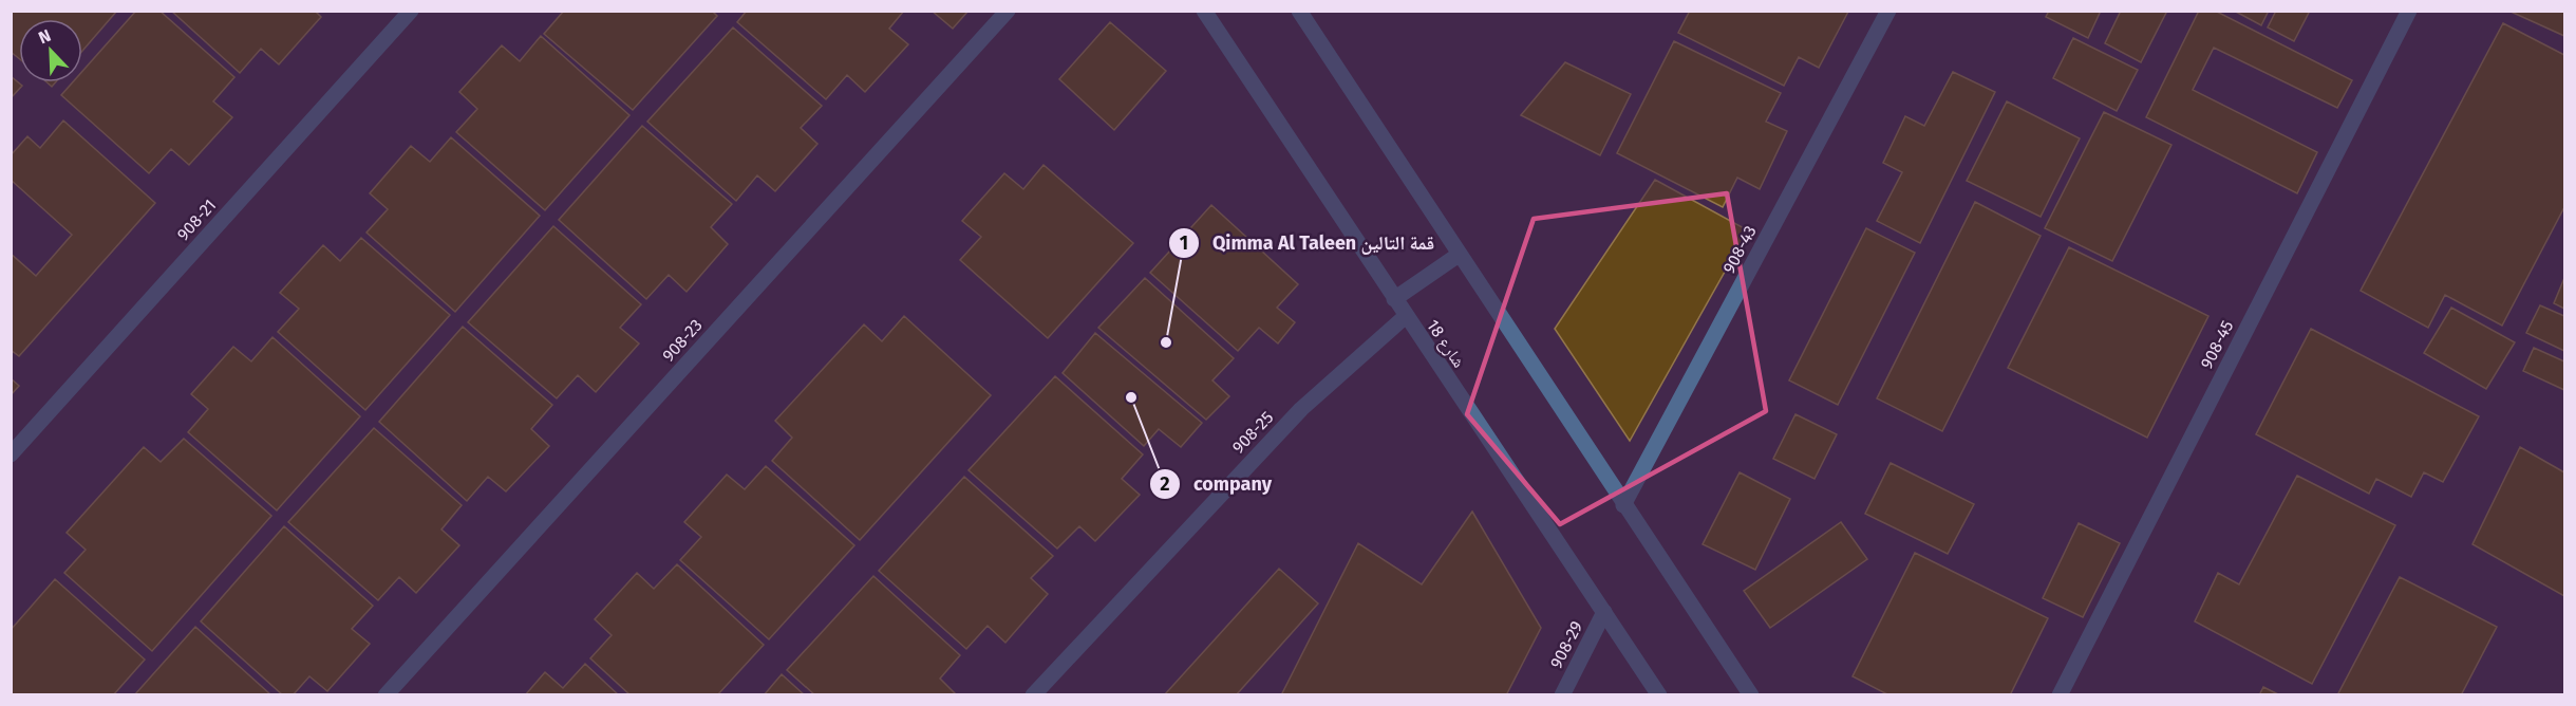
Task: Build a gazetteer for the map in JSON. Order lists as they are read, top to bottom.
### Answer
{
  "streets": {
    "street": [
      "908-21",
      "908-43",
      "908-23",
      "شارع 18",
      "908-45",
      "908-25",
      "908-29"
    ]
  },
  "crossings": [
    ["شارع 18", "908-25"],
    ["شارع 18", "908-29"]
  ],
  "places": ["Qimma Al Taleen قمة التالين", "company"],
  "north": "top left"
}
